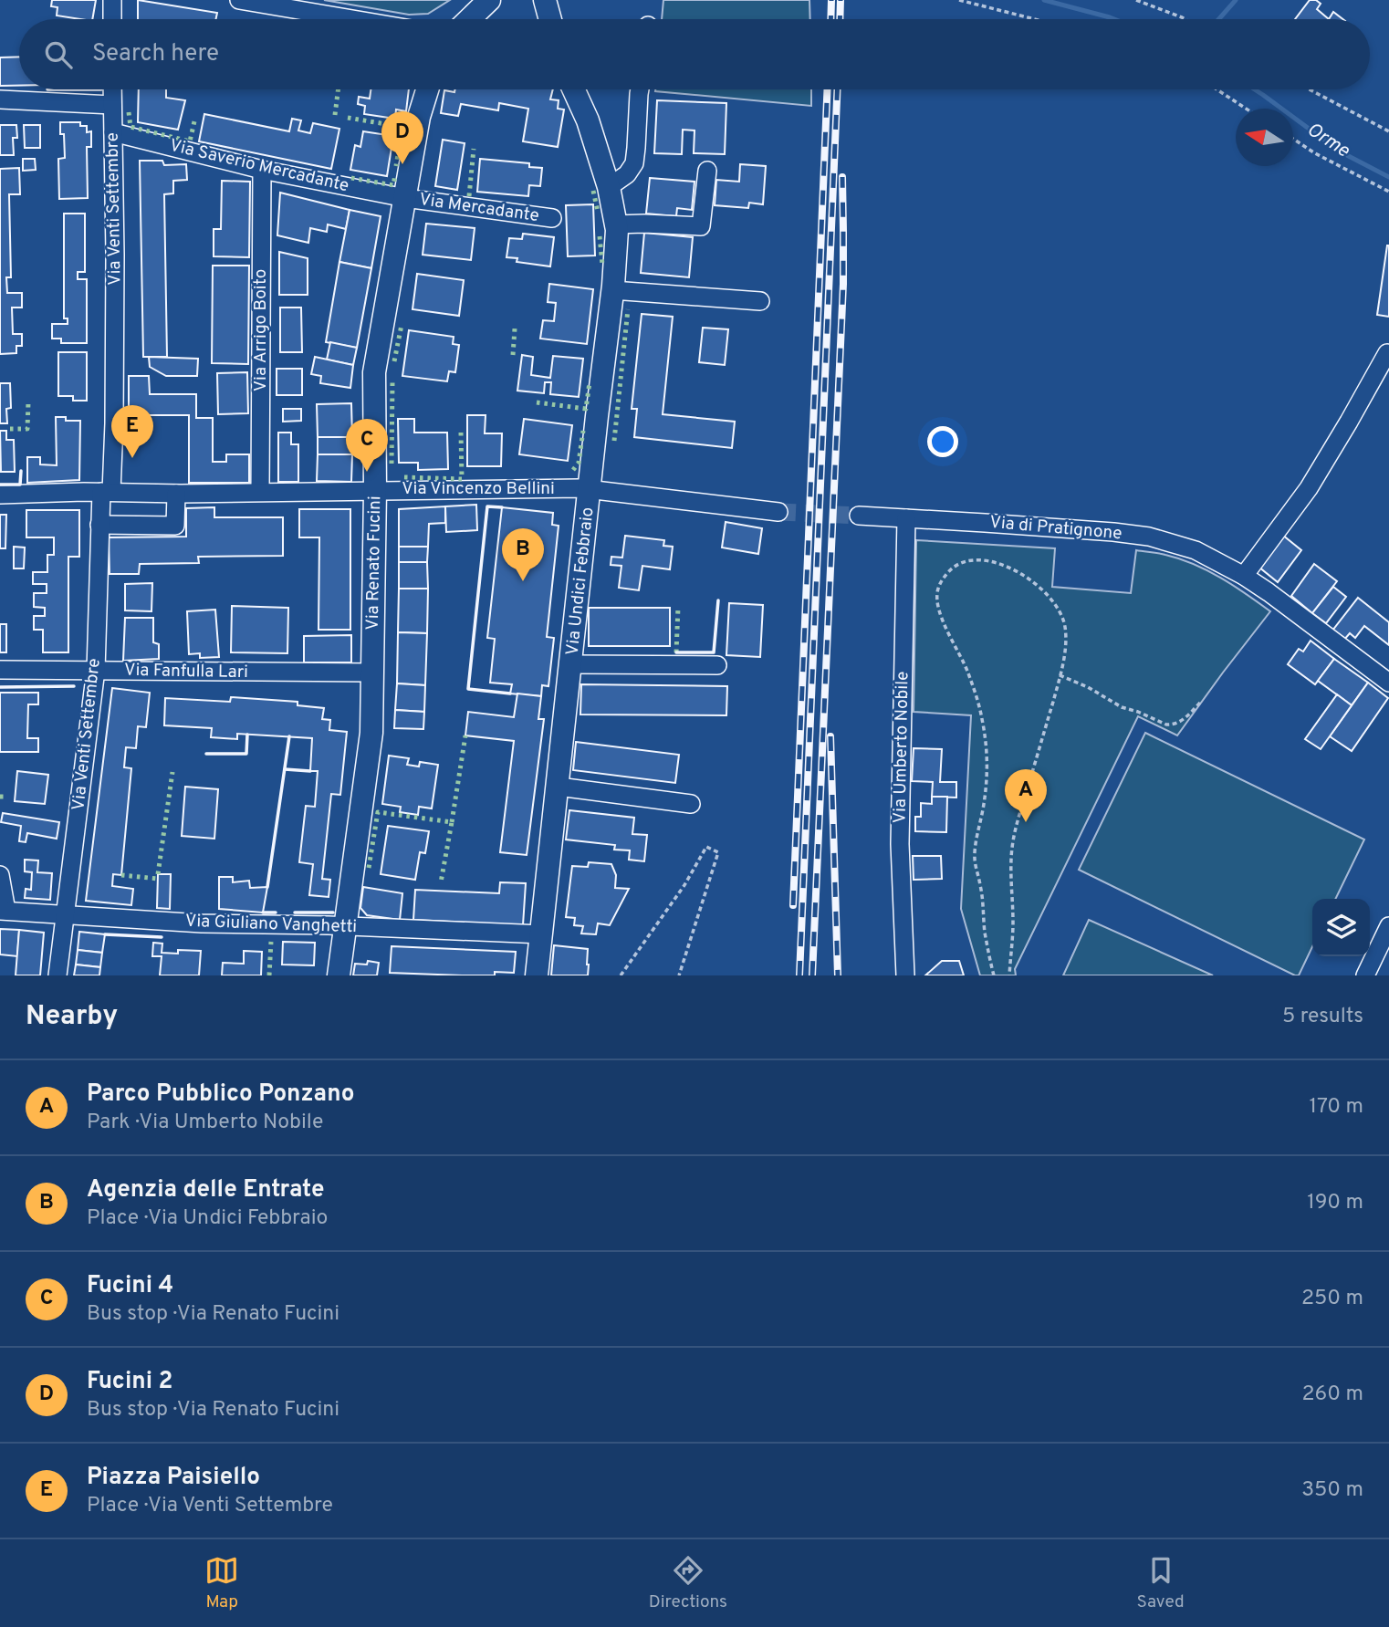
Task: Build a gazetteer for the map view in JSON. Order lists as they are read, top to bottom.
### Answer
{
  "streets": {
    "main road": ["Via Renato Fucini", "Via Undici Febbraio"],
    "street": [
      "Via Saverio Mercadante",
      "Via Mercadante",
      "Via Venti Settembre",
      "Via Arrigo Boito",
      "Via Vincenzo Bellini",
      "Via di Pratignone",
      "Via Fanfulla Lari",
      "Via Umberto Nobile",
      "Via Giuliano Vanghetti"
    ]
  },
  "crossings": [
    ["Via Saverio Mercadante", "Via Mercadante"],
    ["Via Saverio Mercadante", "Via Venti Settembre"],
    ["Via Saverio Mercadante", "Via Arrigo Boito"],
    ["Via Saverio Mercadante", "Via Renato Fucini"],
    ["Via Mercadante", "Via Renato Fucini"],
    ["Via Venti Settembre", "Via Vincenzo Bellini"],
    ["Via Venti Settembre", "Via Fanfulla Lari"],
    ["Via Venti Settembre", "Via Giuliano Vanghetti"],
    ["Via Arrigo Boito", "Via Vincenzo Bellini"],
    ["Via Vincenzo Bellini", "Via Renato Fucini"],
    ["Via Vincenzo Bellini", "Via Undici Febbraio"],
    ["Via di Pratignone", "Via Umberto Nobile"],
    ["Via Renato Fucini", "Via Fanfulla Lari"],
    ["Via Renato Fucini", "Via Giuliano Vanghetti"],
    ["Via Undici Febbraio", "Via Giuliano Vanghetti"]
  ],
  "water": ["Orme"],
  "north": "left",
  "page": {
    "search": "Search here",
    "pins": [
      "D",
      "E",
      "C",
      "B",
      "A"
    ],
    "heading": ["Nearby", "5 results"],
    "list": [
      {
        "mark": "A",
        "name": "Parco Pubblico Ponzano",
        "note": "Park · Via Umberto Nobile",
        "value": "170 m"
      },
      {
        "mark": "B",
        "name": "Agenzia delle Entrate",
        "note": "Place · Via Undici Febbraio",
        "value": "190 m"
      },
      {
        "mark": "C",
        "name": "Fucini 4",
        "note": "Bus stop · Via Renato Fucini",
        "value": "250 m"
      },
      {
        "mark": "D",
        "name": "Fucini 2",
        "note": "Bus stop · Via Renato Fucini",
        "value": "260 m"
      },
      {
        "mark": "E",
        "name": "Piazza Paisiello",
        "note": "Place · Via Venti Settembre",
        "value": "350 m"
      }
    ],
    "nav": ["Map", "Directions", "Saved"]
  }
}
